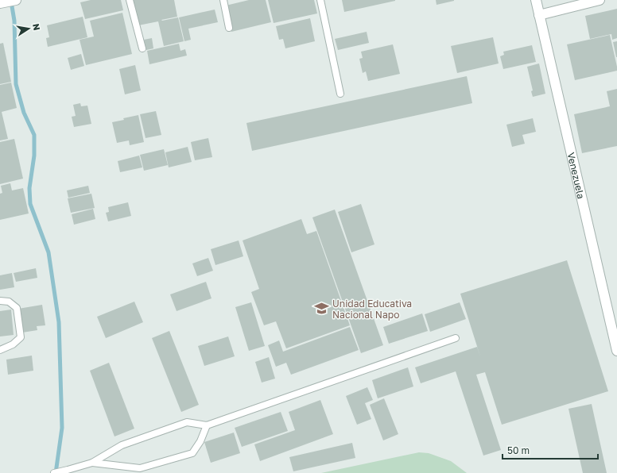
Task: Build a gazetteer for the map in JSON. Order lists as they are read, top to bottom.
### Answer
{
  "streets": {
    "street": ["Venezuela"]
  },
  "places": {
    "school or university": ["Unidad Educativa Nacional Napo"]
  },
  "scale_bar": "50 m",
  "north": "right"
}
